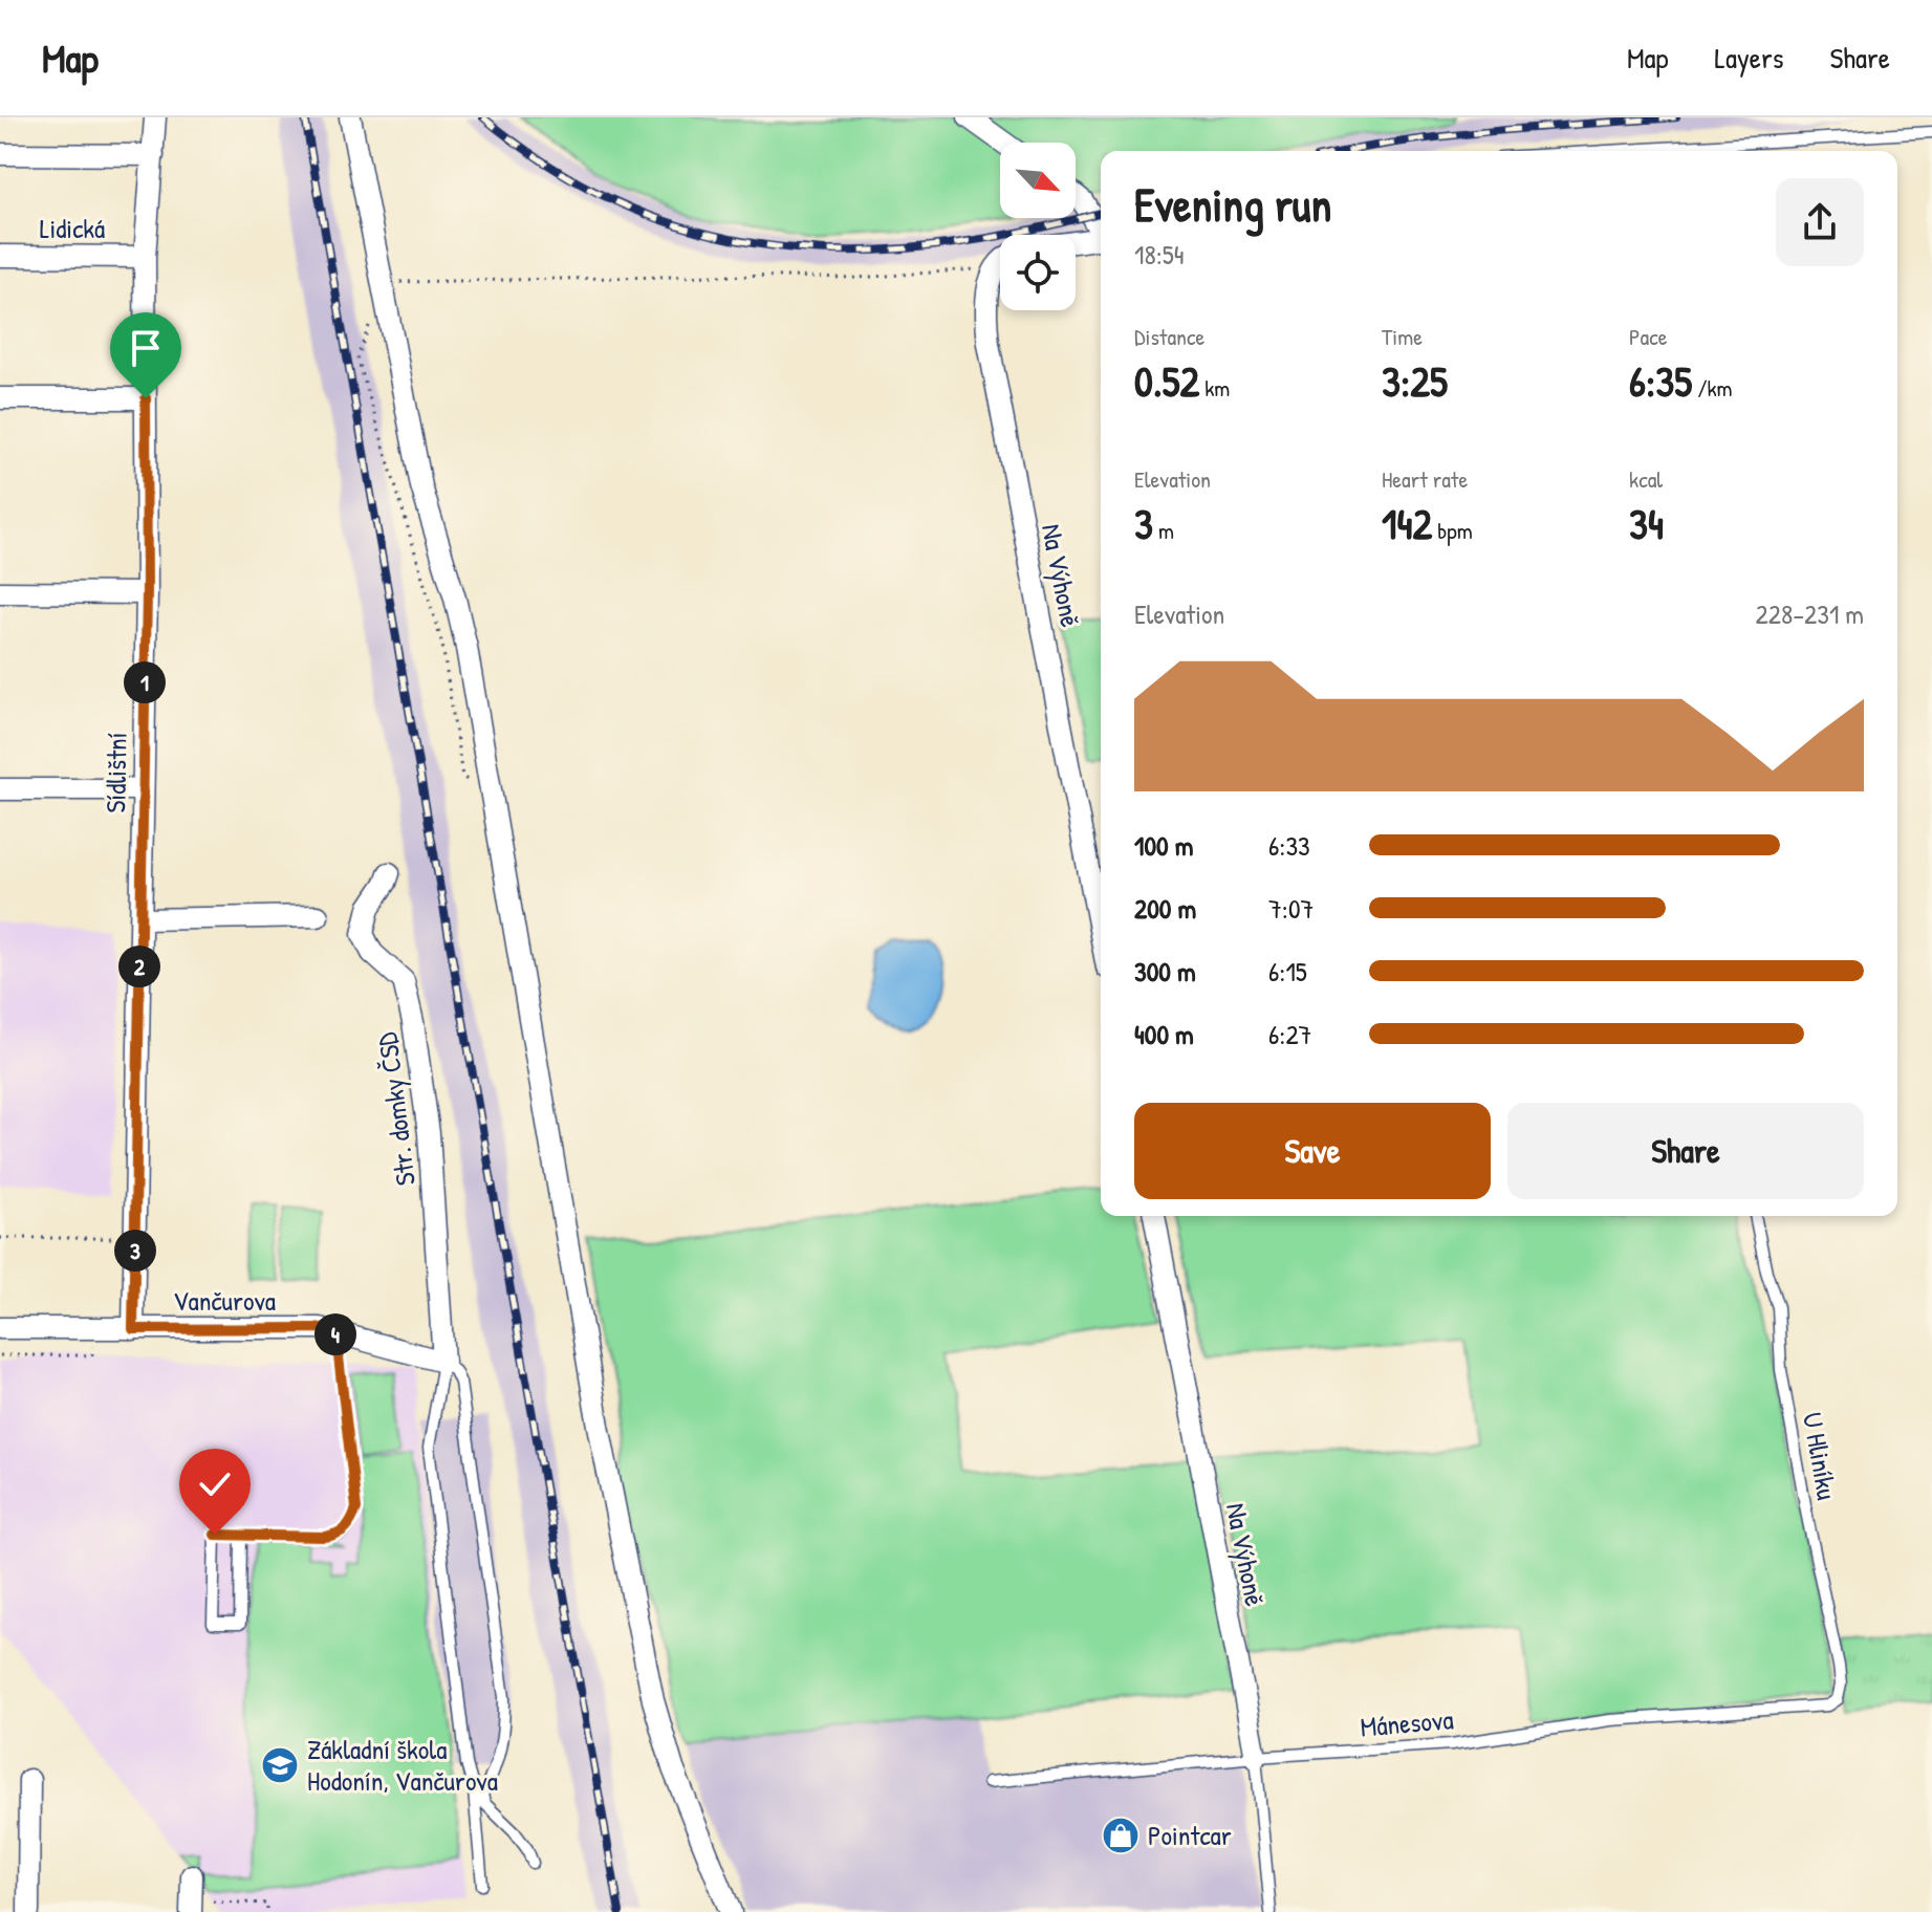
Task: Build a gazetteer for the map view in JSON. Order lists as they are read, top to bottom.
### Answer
{
  "streets": {
    "street": [
      "Lidická",
      "Na Výhoně",
      "Sídlištní",
      "Str. domky ČSD",
      "Vančurova"
    ],
    "lane": ["U Hliníku", "Mánesova"]
  },
  "crossings": [
    ["Lidická", "Sídlištní"],
    ["Na Výhoně", "Mánesova"],
    ["Sídlištní", "Vančurova"],
    ["Str. domky ČSD", "Vančurova"],
    ["U Hliníku", "Mánesova"]
  ],
  "places": {
    "school or university": ["Základní škola Hodonín, Vančurova"],
    "shop": ["Pointcar"]
  },
  "north": "bottom right",
  "page": {
    "header": "Map",
    "nav": ["Map", "Layers", "Share"],
    "heading": ["Evening run", "18:54"],
    "stats": [
      ["Distance", "0.52 km"],
      ["Time", "3:25"],
      ["Pace", "6:35 /km"],
      ["Elevation", "3 m"],
      ["Heart rate", "142 bpm"],
      ["kcal", "34"]
    ],
    "chart": ["Elevation", "228–231 m"],
    "pins": [
      "1",
      "2",
      "3",
      "4"
    ],
    "list": [
      {
        "name": "100 m",
        "note": "6:33"
      },
      {
        "name": "200 m",
        "note": "7:07"
      },
      {
        "name": "300 m",
        "note": "6:15"
      },
      {
        "name": "400 m",
        "note": "6:27"
      }
    ],
    "buttons": ["Save", "Share"]
  }
}
